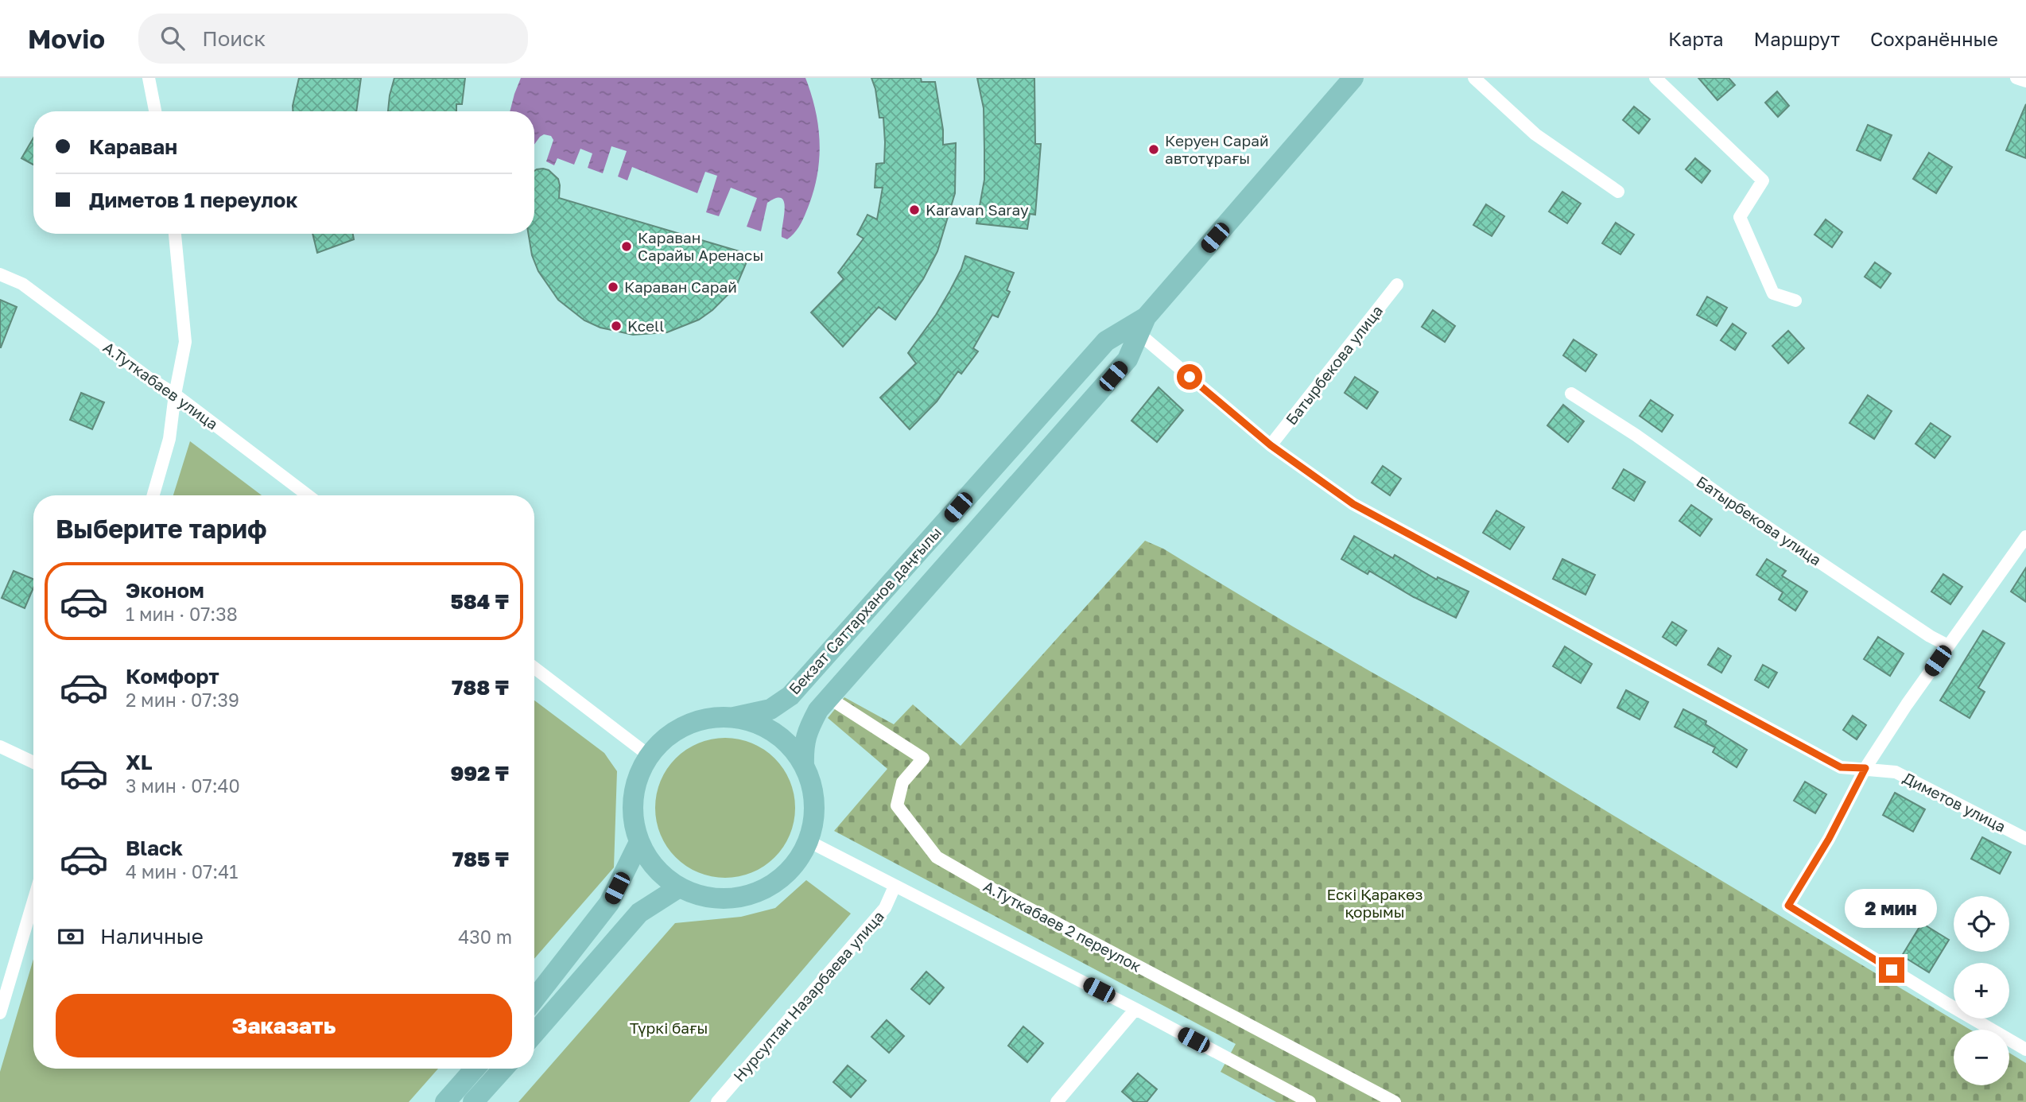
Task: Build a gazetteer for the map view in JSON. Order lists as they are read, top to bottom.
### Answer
{
  "streets": {
    "main road": ["Бекзат Саттарханов даңғылы"],
    "street": [
      "Батырбекова улица",
      "А.Туткабаев улица",
      "Диметов улица",
      "А.Туткабаев 2 переулок",
      "Нурсултан Назарбаева улица"
    ]
  },
  "crossings": [
    ["Батырбекова улица", "Диметов улица"],
    ["Бекзат Саттарханов даңғылы", "Диметов улица"],
    ["Бекзат Саттарханов даңғылы", "А.Туткабаев 2 переулок"]
  ],
  "parks": ["Ескі Қаракөз қорымы", "Түркі бағы"],
  "places": [
    "Керуен Сарай автотұрағы",
    "Karavan Saray",
    "Караван Сарайы Аренасы",
    "Караван Сарай",
    "Kcell"
  ],
  "page": {
    "header": "Movio",
    "search": "Поиск",
    "nav": ["Карта", "Маршрут", "Сохранённые"],
    "banner": ["Караван", "Диметов 1 переулок"],
    "heading": "Выберите тариф",
    "list": [
      {
        "name": "Эконом",
        "note": "1 мин · 07:38",
        "value": "584 ₸"
      },
      {
        "name": "Комфорт",
        "note": "2 мин · 07:39",
        "value": "788 ₸"
      },
      {
        "name": "XL",
        "note": "3 мин · 07:40",
        "value": "992 ₸"
      },
      {
        "name": "Black",
        "note": "4 мин · 07:41",
        "value": "785 ₸"
      }
    ],
    "bubble": "2 мин",
    "map_buttons": ["+", "−"],
    "pay": ["Наличные", "430 m"],
    "buttons": "Заказать"
  }
}
